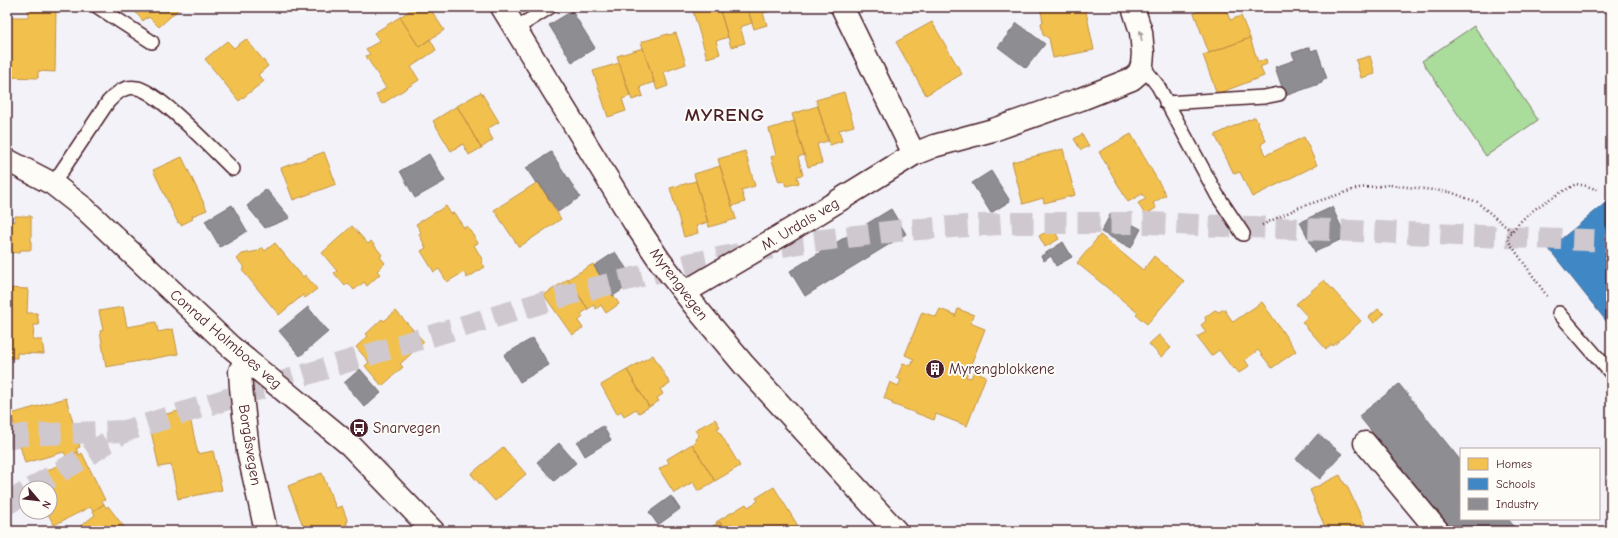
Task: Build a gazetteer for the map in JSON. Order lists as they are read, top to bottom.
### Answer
{
  "streets": {
    "street": [
      "M. Urdals veg",
      "Myrengvegen",
      "Conrad Holmboes veg",
      "Borgåsvegen"
    ]
  },
  "crossings": [
    ["M. Urdals veg", "Myrengvegen"],
    ["Conrad Holmboes veg", "Borgåsvegen"]
  ],
  "districts": ["MYRENG"],
  "places": {
    "building": ["Myrengblokkene"],
    "bus stop": ["Snarvegen"]
  },
  "legend": ["Homes", "Schools", "Industry"],
  "north": "bottom right"
}
